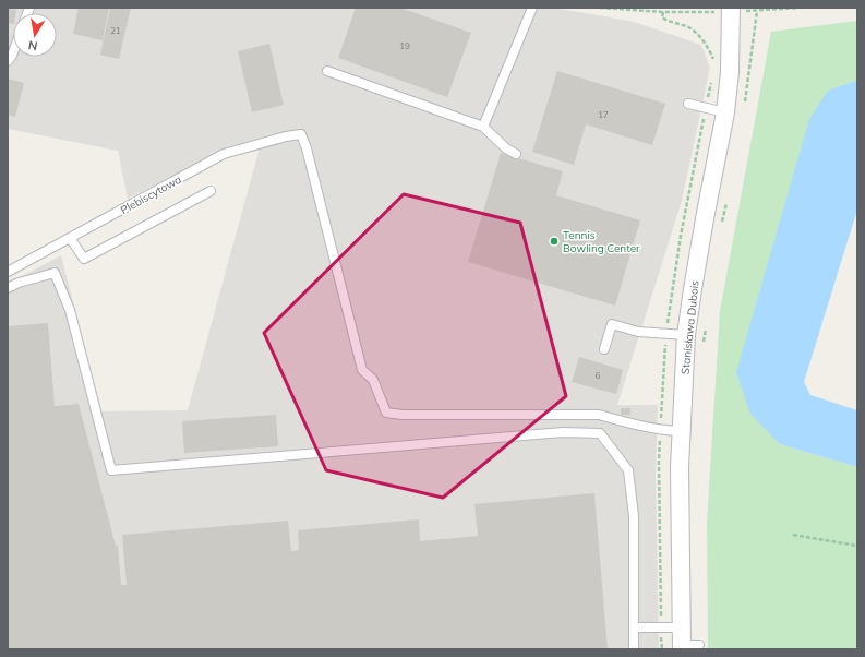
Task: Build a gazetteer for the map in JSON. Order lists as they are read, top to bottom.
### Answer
{
  "streets": {
    "street": ["Stanisława Dubois"],
    "lane": ["Plebiscytowa"]
  },
  "crossings": [
    ["Plebiscytowa", "Stanisława Dubois"]
  ],
  "places": ["Tennis Bowling Center"],
  "house_numbers": [
    "21",
    "19",
    "17",
    "6"
  ],
  "north": "bottom"
}
